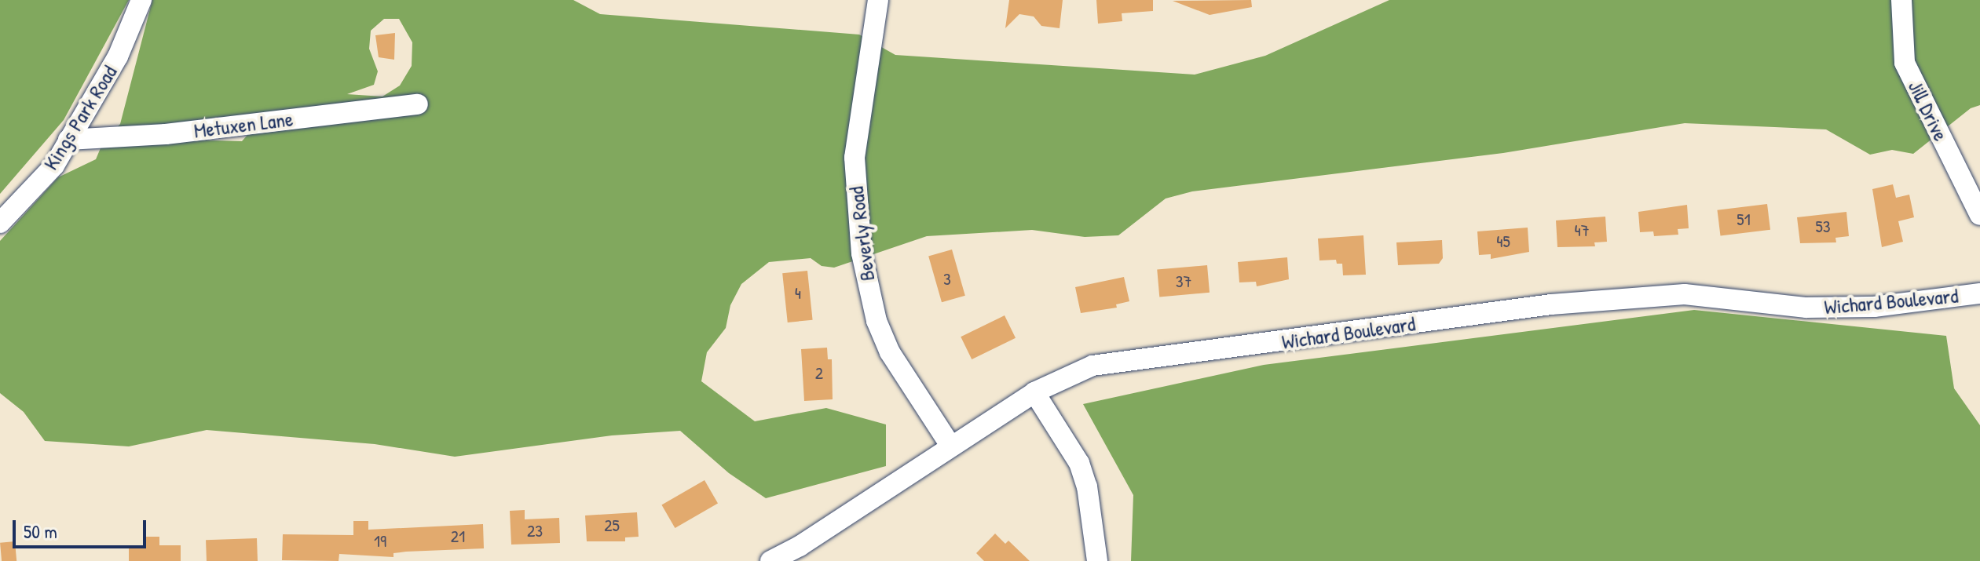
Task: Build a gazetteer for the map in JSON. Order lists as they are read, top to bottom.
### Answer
{
  "streets": {
    "street": [
      "Jill Drive",
      "Kings Park Road",
      "Metuxen Lane",
      "Beverly Road",
      "Wichard Boulevard"
    ]
  },
  "crossings": [
    ["Kings Park Road", "Metuxen Lane"],
    ["Beverly Road", "Wichard Boulevard"]
  ],
  "house_numbers": [
    "51",
    "53",
    "47",
    "45",
    "3",
    "37",
    "4",
    "2",
    "25",
    "23",
    "21",
    "19"
  ],
  "scale_bar": "50 m"
}
